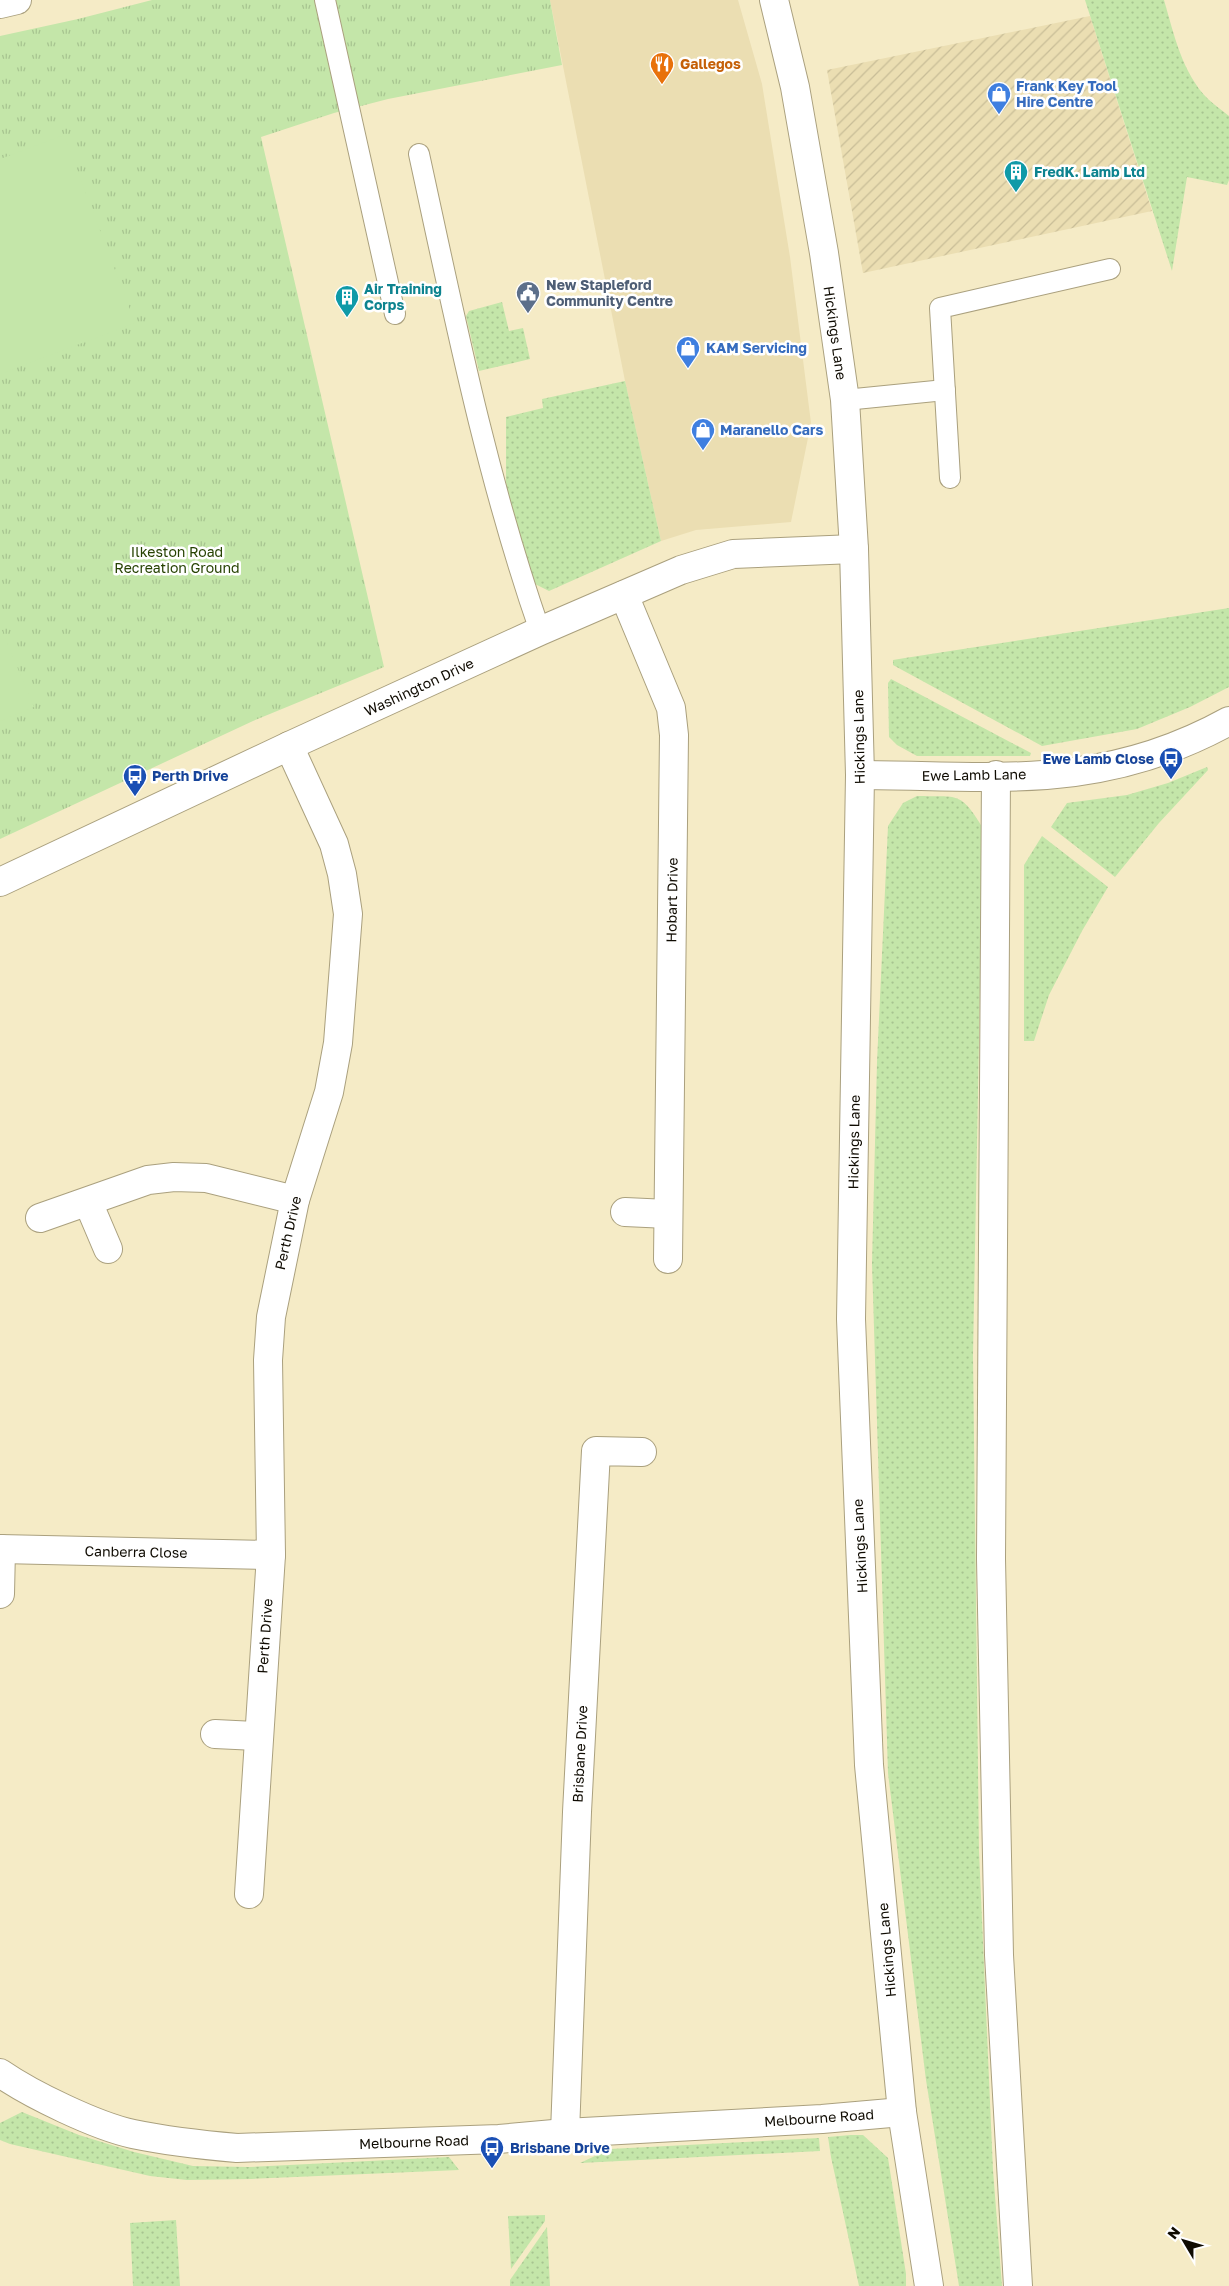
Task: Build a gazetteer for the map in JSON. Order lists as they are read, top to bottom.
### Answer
{
  "streets": {
    "street": [
      "Hickings Lane",
      "Washington Drive",
      "Ewe Lamb Lane",
      "Hobart Drive",
      "Perth Drive",
      "Canberra Close",
      "Brisbane Drive",
      "Melbourne Road"
    ]
  },
  "crossings": [
    ["Hickings Lane", "Washington Drive"],
    ["Hickings Lane", "Ewe Lamb Lane"],
    ["Hickings Lane", "Melbourne Road"],
    ["Washington Drive", "Hobart Drive"],
    ["Washington Drive", "Perth Drive"],
    ["Perth Drive", "Canberra Close"],
    ["Brisbane Drive", "Melbourne Road"]
  ],
  "parks": ["Ilkeston Road Recreation Ground"],
  "places": {
    "restaurant": ["Gallegos"],
    "shop": ["Frank Key Tool Hire Centre", "KAM Servicing", "Maranello Cars"],
    "building": ["FredK. Lamb Ltd", "Air Training Corps"],
    "public building": ["New Stapleford Community Centre"],
    "bus stop": ["Ewe Lamb Close", "Perth Drive", "Brisbane Drive"]
  },
  "north": "top left"
}
